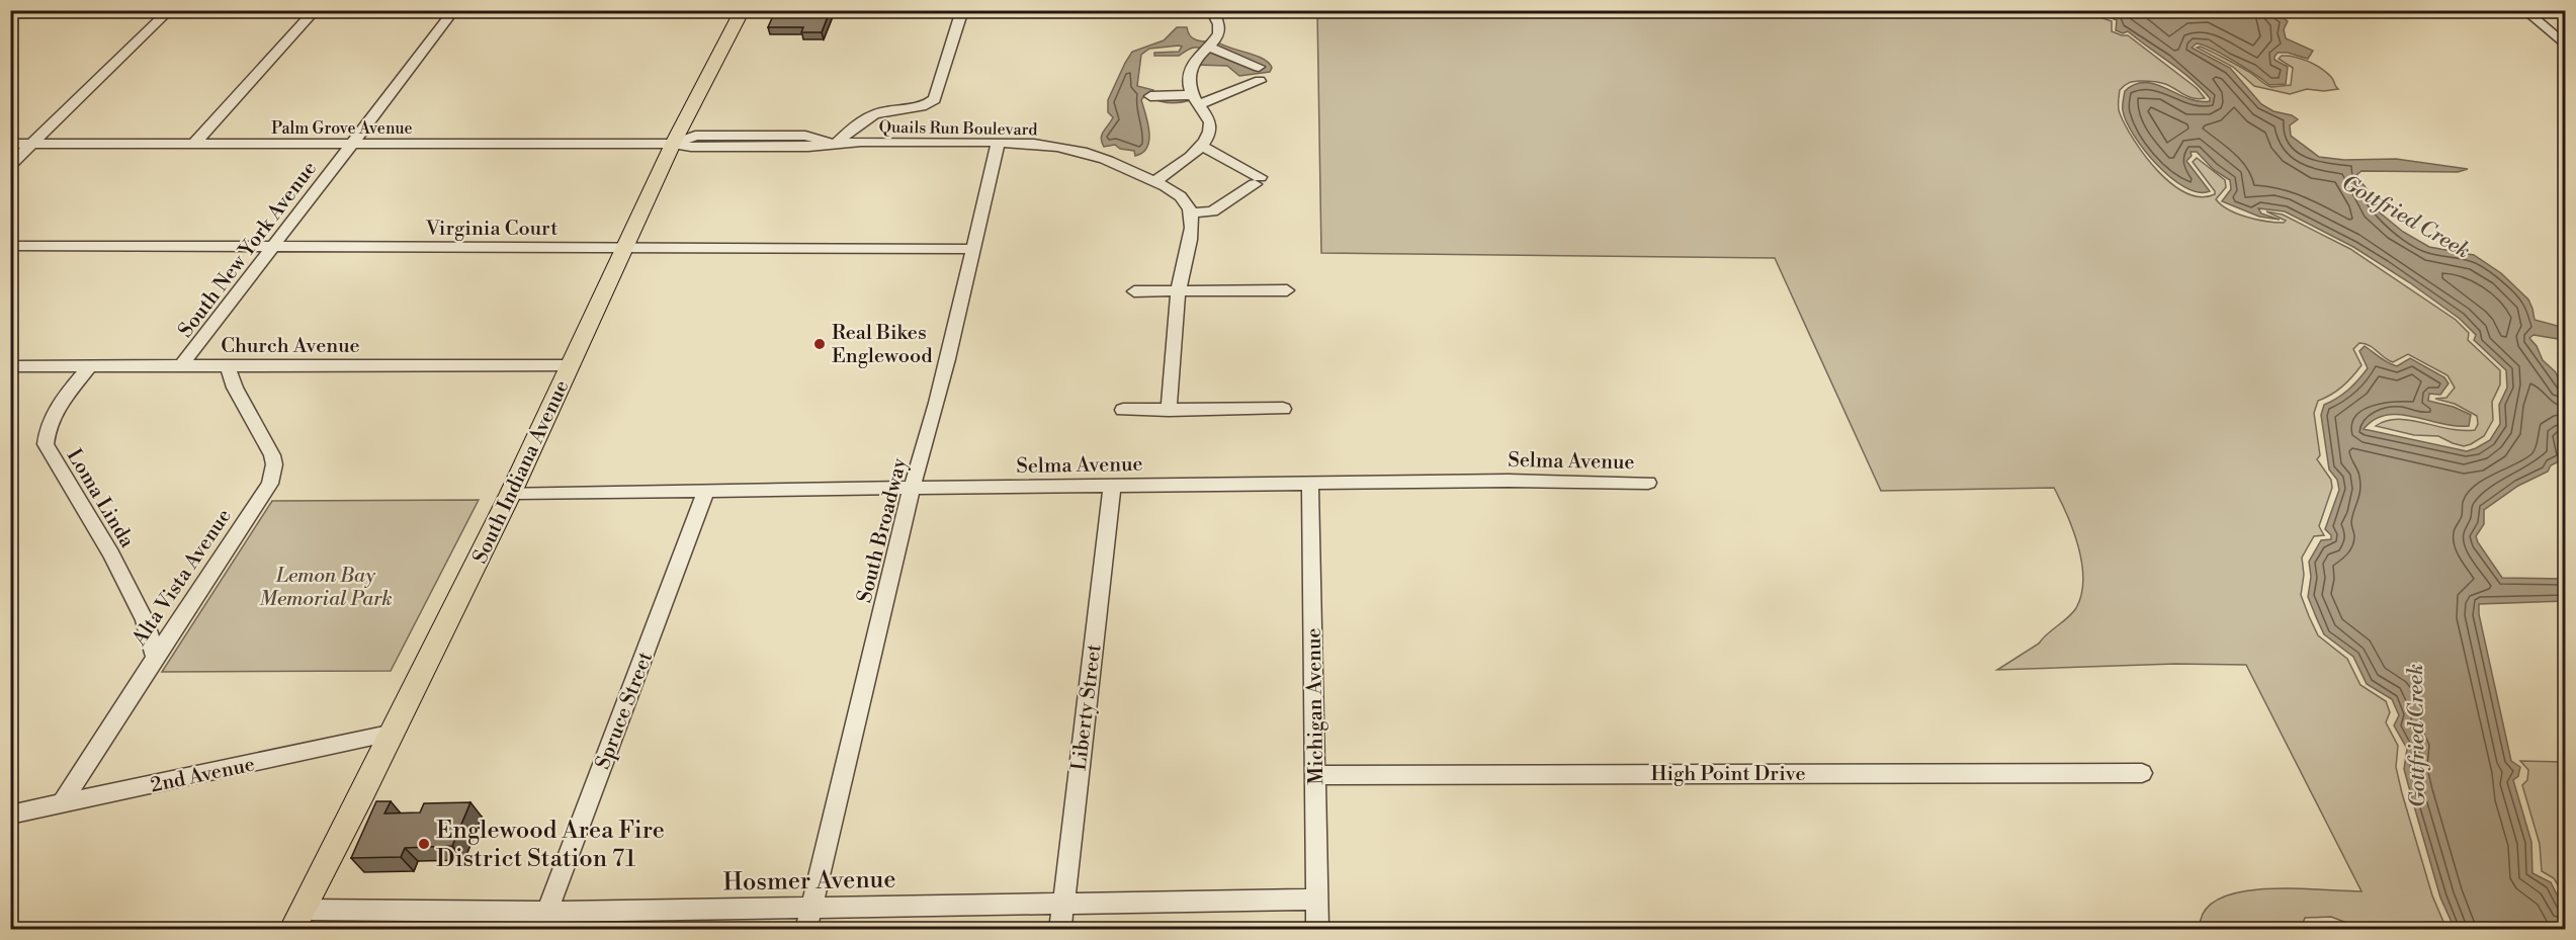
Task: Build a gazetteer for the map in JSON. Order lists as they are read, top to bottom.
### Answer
{
  "streets": {
    "main road": ["South Indiana Avenue"],
    "street": [
      "Palm Grove Avenue",
      "Quails Run Boulevard",
      "Virginia Court",
      "South New York Avenue",
      "Church Avenue",
      "Selma Avenue",
      "Loma Linda",
      "South Broadway",
      "Alta Vista Avenue",
      "Michigan Avenue",
      "Liberty Street",
      "Spruce Street",
      "High Point Drive",
      "2nd Avenue",
      "Hosmer Avenue"
    ]
  },
  "crossings": [
    ["Palm Grove Avenue", "Quails Run Boulevard"],
    ["Palm Grove Avenue", "South New York Avenue"],
    ["Palm Grove Avenue", "South Indiana Avenue"],
    ["Quails Run Boulevard", "South Indiana Avenue"],
    ["Quails Run Boulevard", "South Broadway"],
    ["Virginia Court", "South New York Avenue"],
    ["Virginia Court", "South Indiana Avenue"],
    ["Virginia Court", "South Broadway"],
    ["South New York Avenue", "Church Avenue"],
    ["Church Avenue", "South Indiana Avenue"],
    ["Church Avenue", "Loma Linda"],
    ["Church Avenue", "Alta Vista Avenue"],
    ["Selma Avenue", "South Indiana Avenue"],
    ["Selma Avenue", "South Broadway"],
    ["Selma Avenue", "Michigan Avenue"],
    ["Selma Avenue", "Liberty Street"],
    ["Selma Avenue", "Spruce Street"],
    ["South Indiana Avenue", "2nd Avenue"],
    ["South Indiana Avenue", "Hosmer Avenue"],
    ["Loma Linda", "Alta Vista Avenue"],
    ["South Broadway", "Hosmer Avenue"],
    ["Alta Vista Avenue", "2nd Avenue"],
    ["Michigan Avenue", "High Point Drive"],
    ["Michigan Avenue", "Hosmer Avenue"],
    ["Liberty Street", "Hosmer Avenue"],
    ["Spruce Street", "Hosmer Avenue"]
  ],
  "water": ["Gottfried Creek"],
  "parks": ["Lemon Bay Memorial Park"],
  "places": ["Real Bikes Englewood", "Englewood Area Fire District Station 71"]
}
